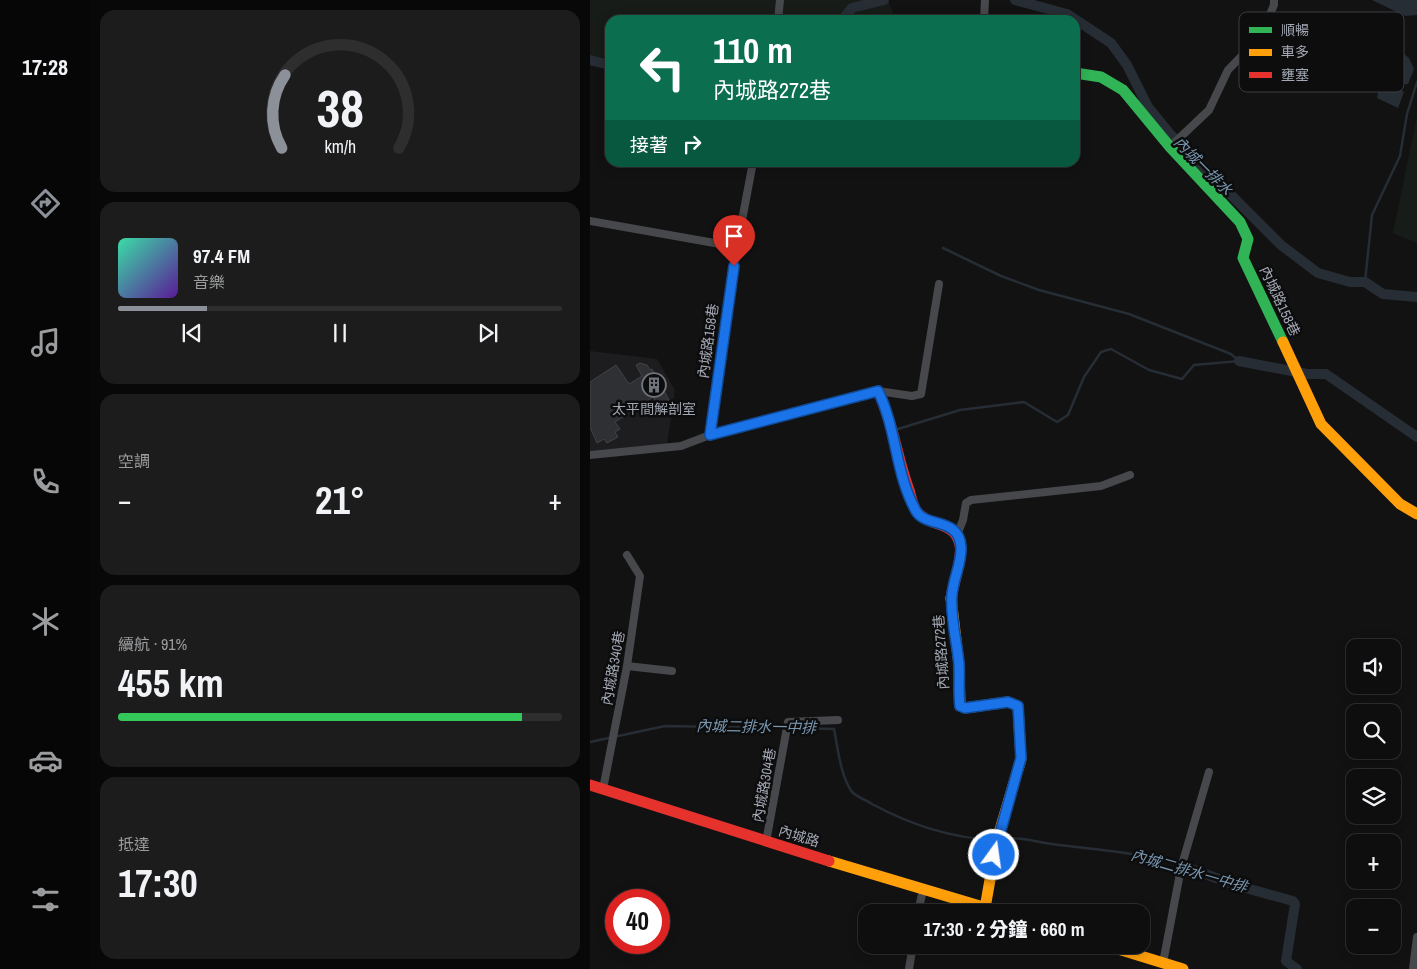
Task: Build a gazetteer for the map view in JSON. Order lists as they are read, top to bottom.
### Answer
{
  "streets": {
    "street": [
      "內城路158巷",
      "內城路272巷",
      "內城路340巷",
      "內城路304巷",
      "內城路"
    ]
  },
  "crossings": [
    ["內城路340巷", "內城路"],
    ["內城路304巷", "內城路"]
  ],
  "water": ["內城一排水", "內城二排水一中排"],
  "places": {
    "building": ["太平間解剖室"]
  },
  "legend": ["順暢", "車多", "壅塞"],
  "page": {
    "tabs": "17:28",
    "turn": ["110 m", "內城路272巷"],
    "then": "接著",
    "song": ["97.4 FM", "音樂"],
    "tile": [
      "空調",
      ["續航 · 91%", "455 km"],
      ["抵達", "17:30"]
    ],
    "heat": ["−", "21°", "+"],
    "map_buttons": ["+", "−"],
    "limit": "40",
    "trip": "17:30 · 2 分鐘 · 660 m",
    "gauge": ["38", "km/h"]
  }
}
